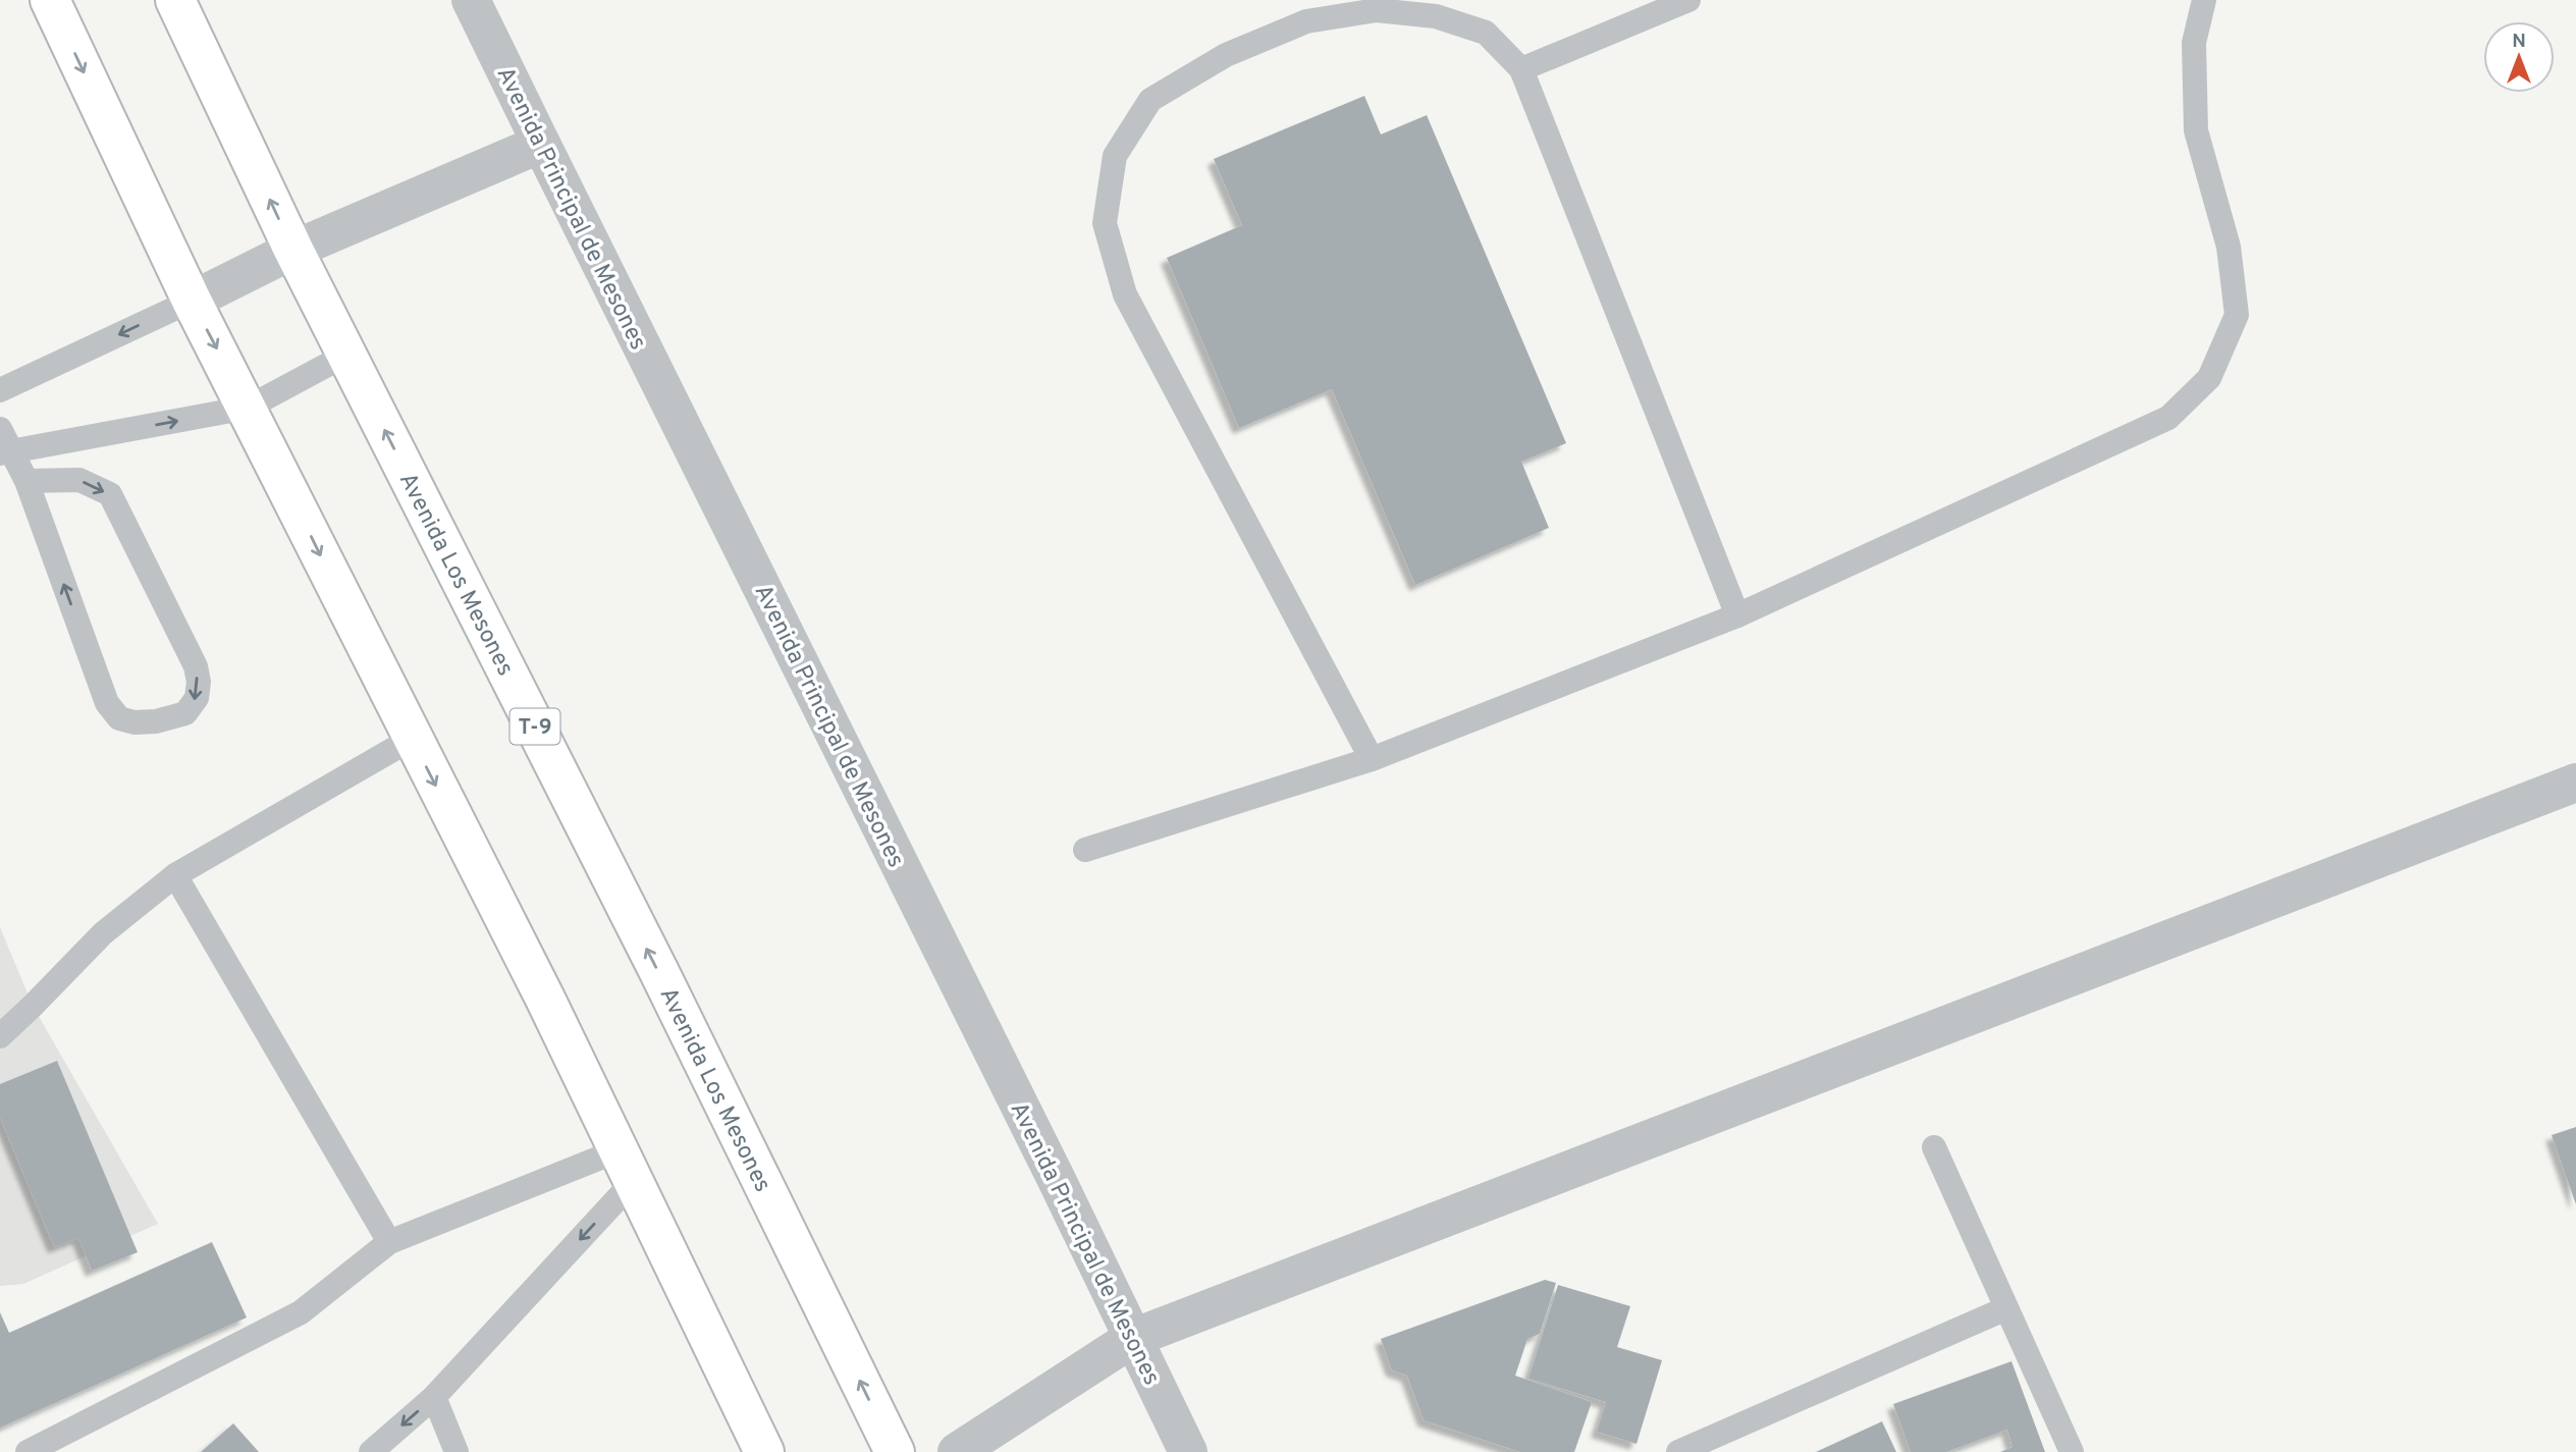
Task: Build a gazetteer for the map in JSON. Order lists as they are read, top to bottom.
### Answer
{
  "streets": {
    "highway": ["Avenida Los Mesones", "T-9"],
    "street": ["Avenida Principal de Mesones"]
  },
  "north": "top"
}
